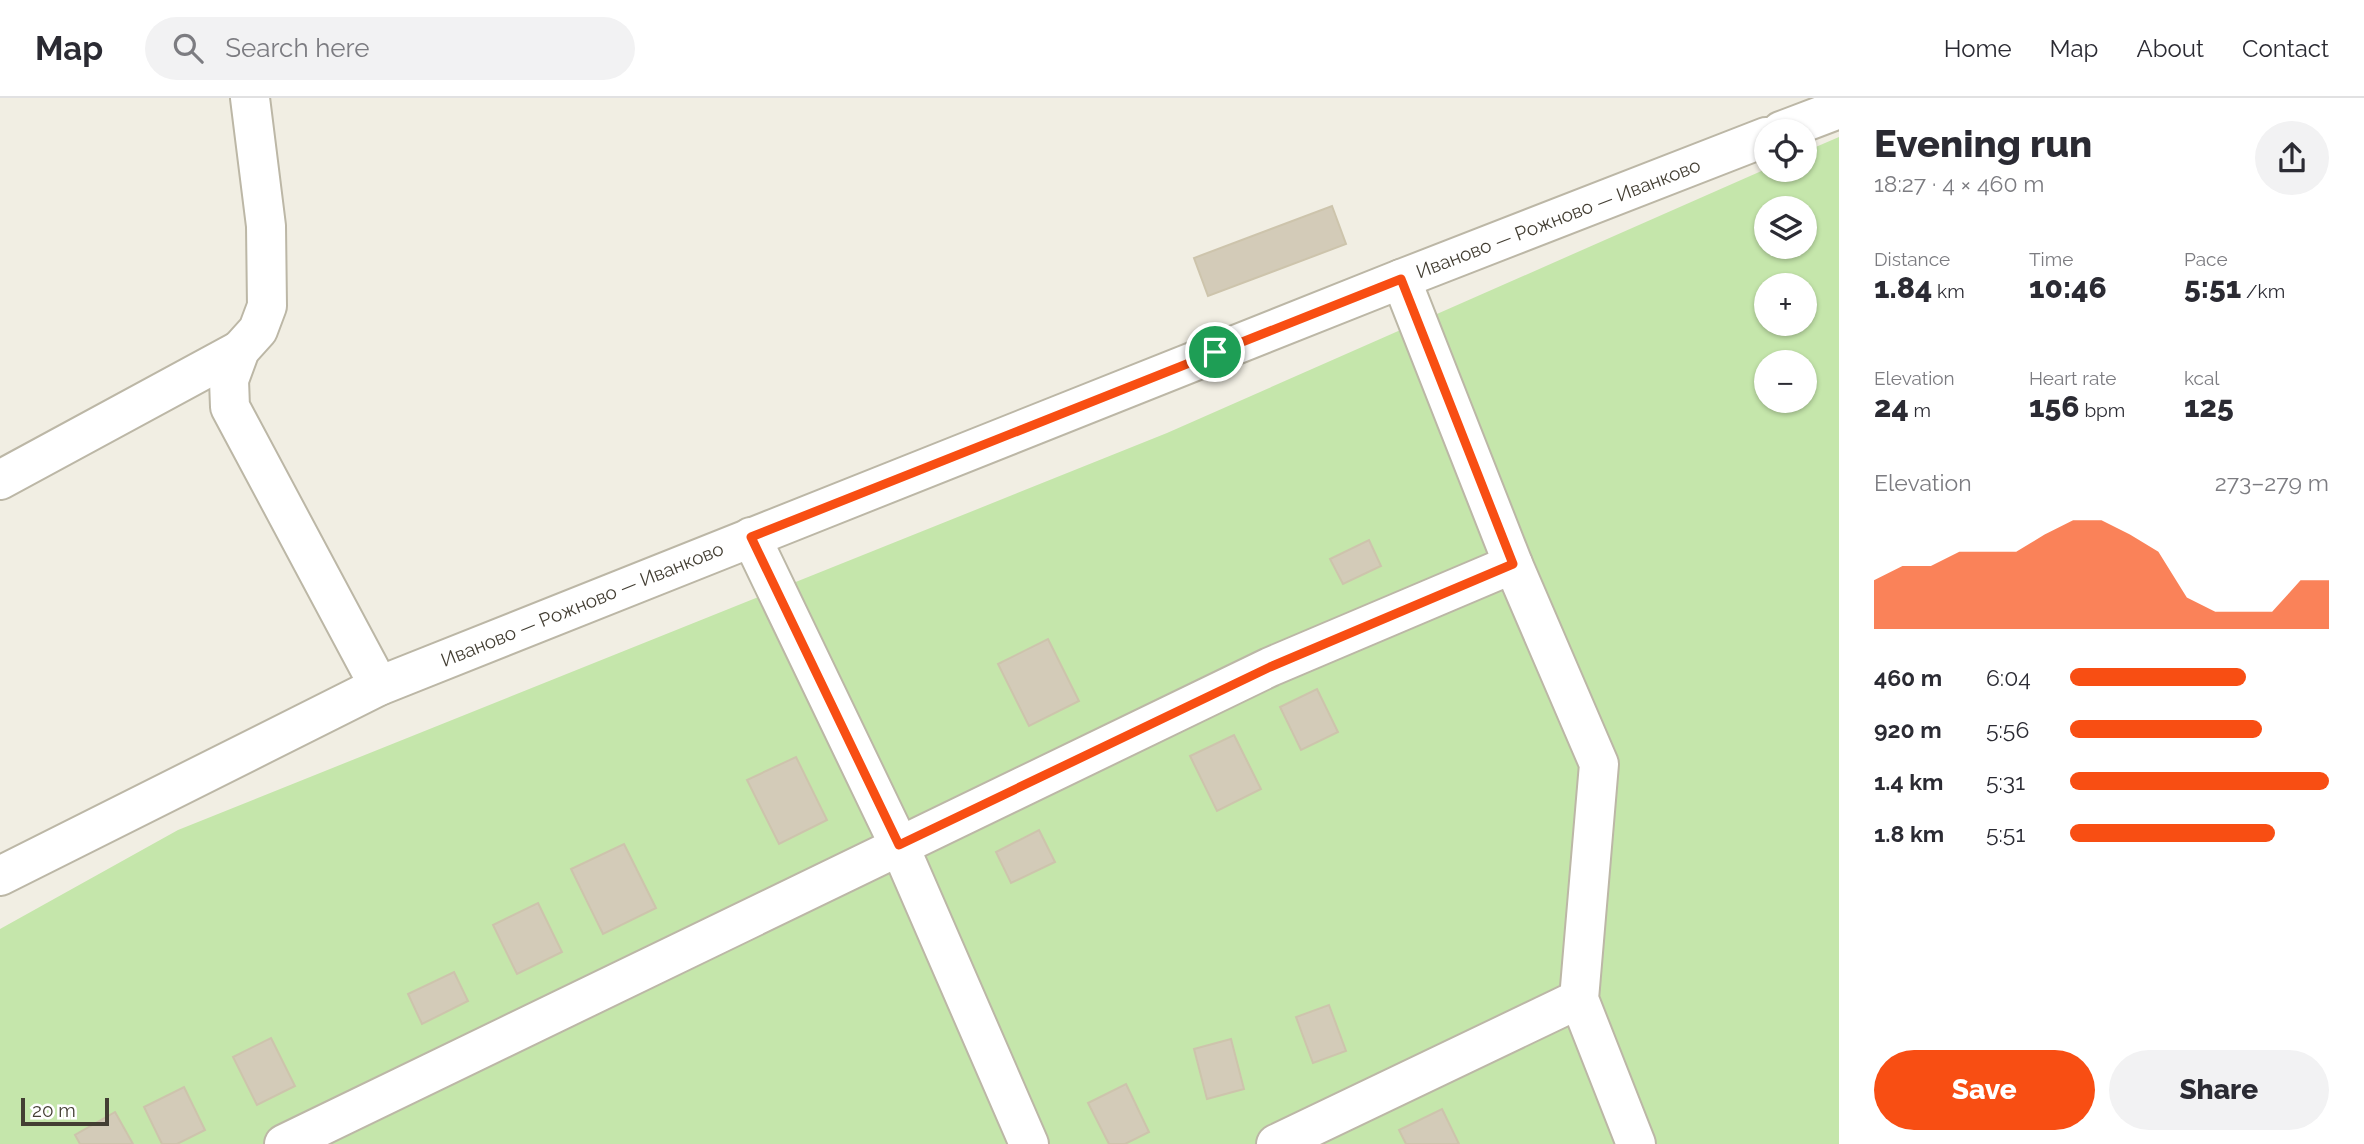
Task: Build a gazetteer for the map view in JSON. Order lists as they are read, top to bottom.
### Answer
{
  "streets": {
    "street": ["Иваново — Рожново — Иванково"]
  },
  "scale_bar": "20 m",
  "page": {
    "header": "Map",
    "search": "Search here",
    "nav": [
      "Home",
      "Map",
      "About",
      "Contact"
    ],
    "heading": ["Evening run", "18:27 · 4 × 460 m"],
    "map_buttons": ["+", "−"],
    "stats": [
      ["Distance", "1.84 km"],
      ["Time", "10:46"],
      ["Pace", "5:51 /km"],
      ["Elevation", "24 m"],
      ["Heart rate", "156 bpm"],
      ["kcal", "125"]
    ],
    "chart": ["Elevation", "273–279 m"],
    "list": [
      {
        "name": "460 m",
        "note": "6:04"
      },
      {
        "name": "920 m",
        "note": "5:56"
      },
      {
        "name": "1.4 km",
        "note": "5:31"
      },
      {
        "name": "1.8 km",
        "note": "5:51"
      }
    ],
    "buttons": ["Save", "Share"],
    "scale": "20 m"
  }
}
